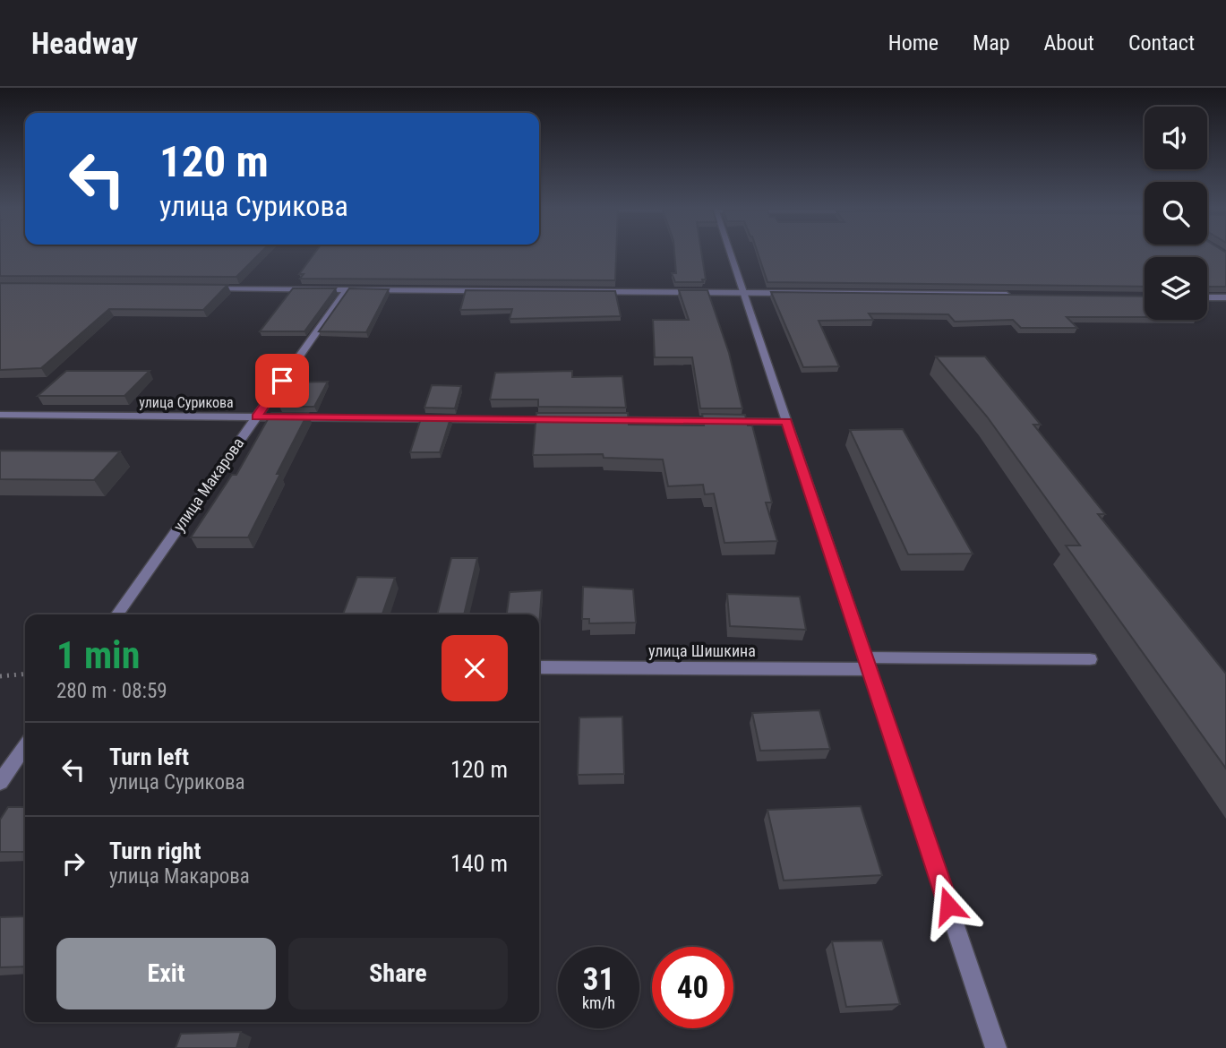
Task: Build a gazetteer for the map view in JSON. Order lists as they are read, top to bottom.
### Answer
{
  "streets": {
    "street": ["улица Сурикова", "улица Макарова", "улица Шишкина"]
  },
  "crossings": [
    ["улица Сурикова", "улица Макарова"]
  ],
  "page": {
    "header": "Headway",
    "nav": [
      "Home",
      "Map",
      "About",
      "Contact"
    ],
    "turn": ["120 m", "улица Сурикова"],
    "heading": ["1 min", "280 m · 08:59"],
    "list": [
      {
        "name": "Turn left",
        "note": "улица Сурикова",
        "value": "120 m"
      },
      {
        "name": "Turn right",
        "note": "улица Макарова",
        "value": "140 m"
      }
    ],
    "buttons": ["Exit", "Share"],
    "speed": "31 km/h",
    "limit": "40"
  }
}
